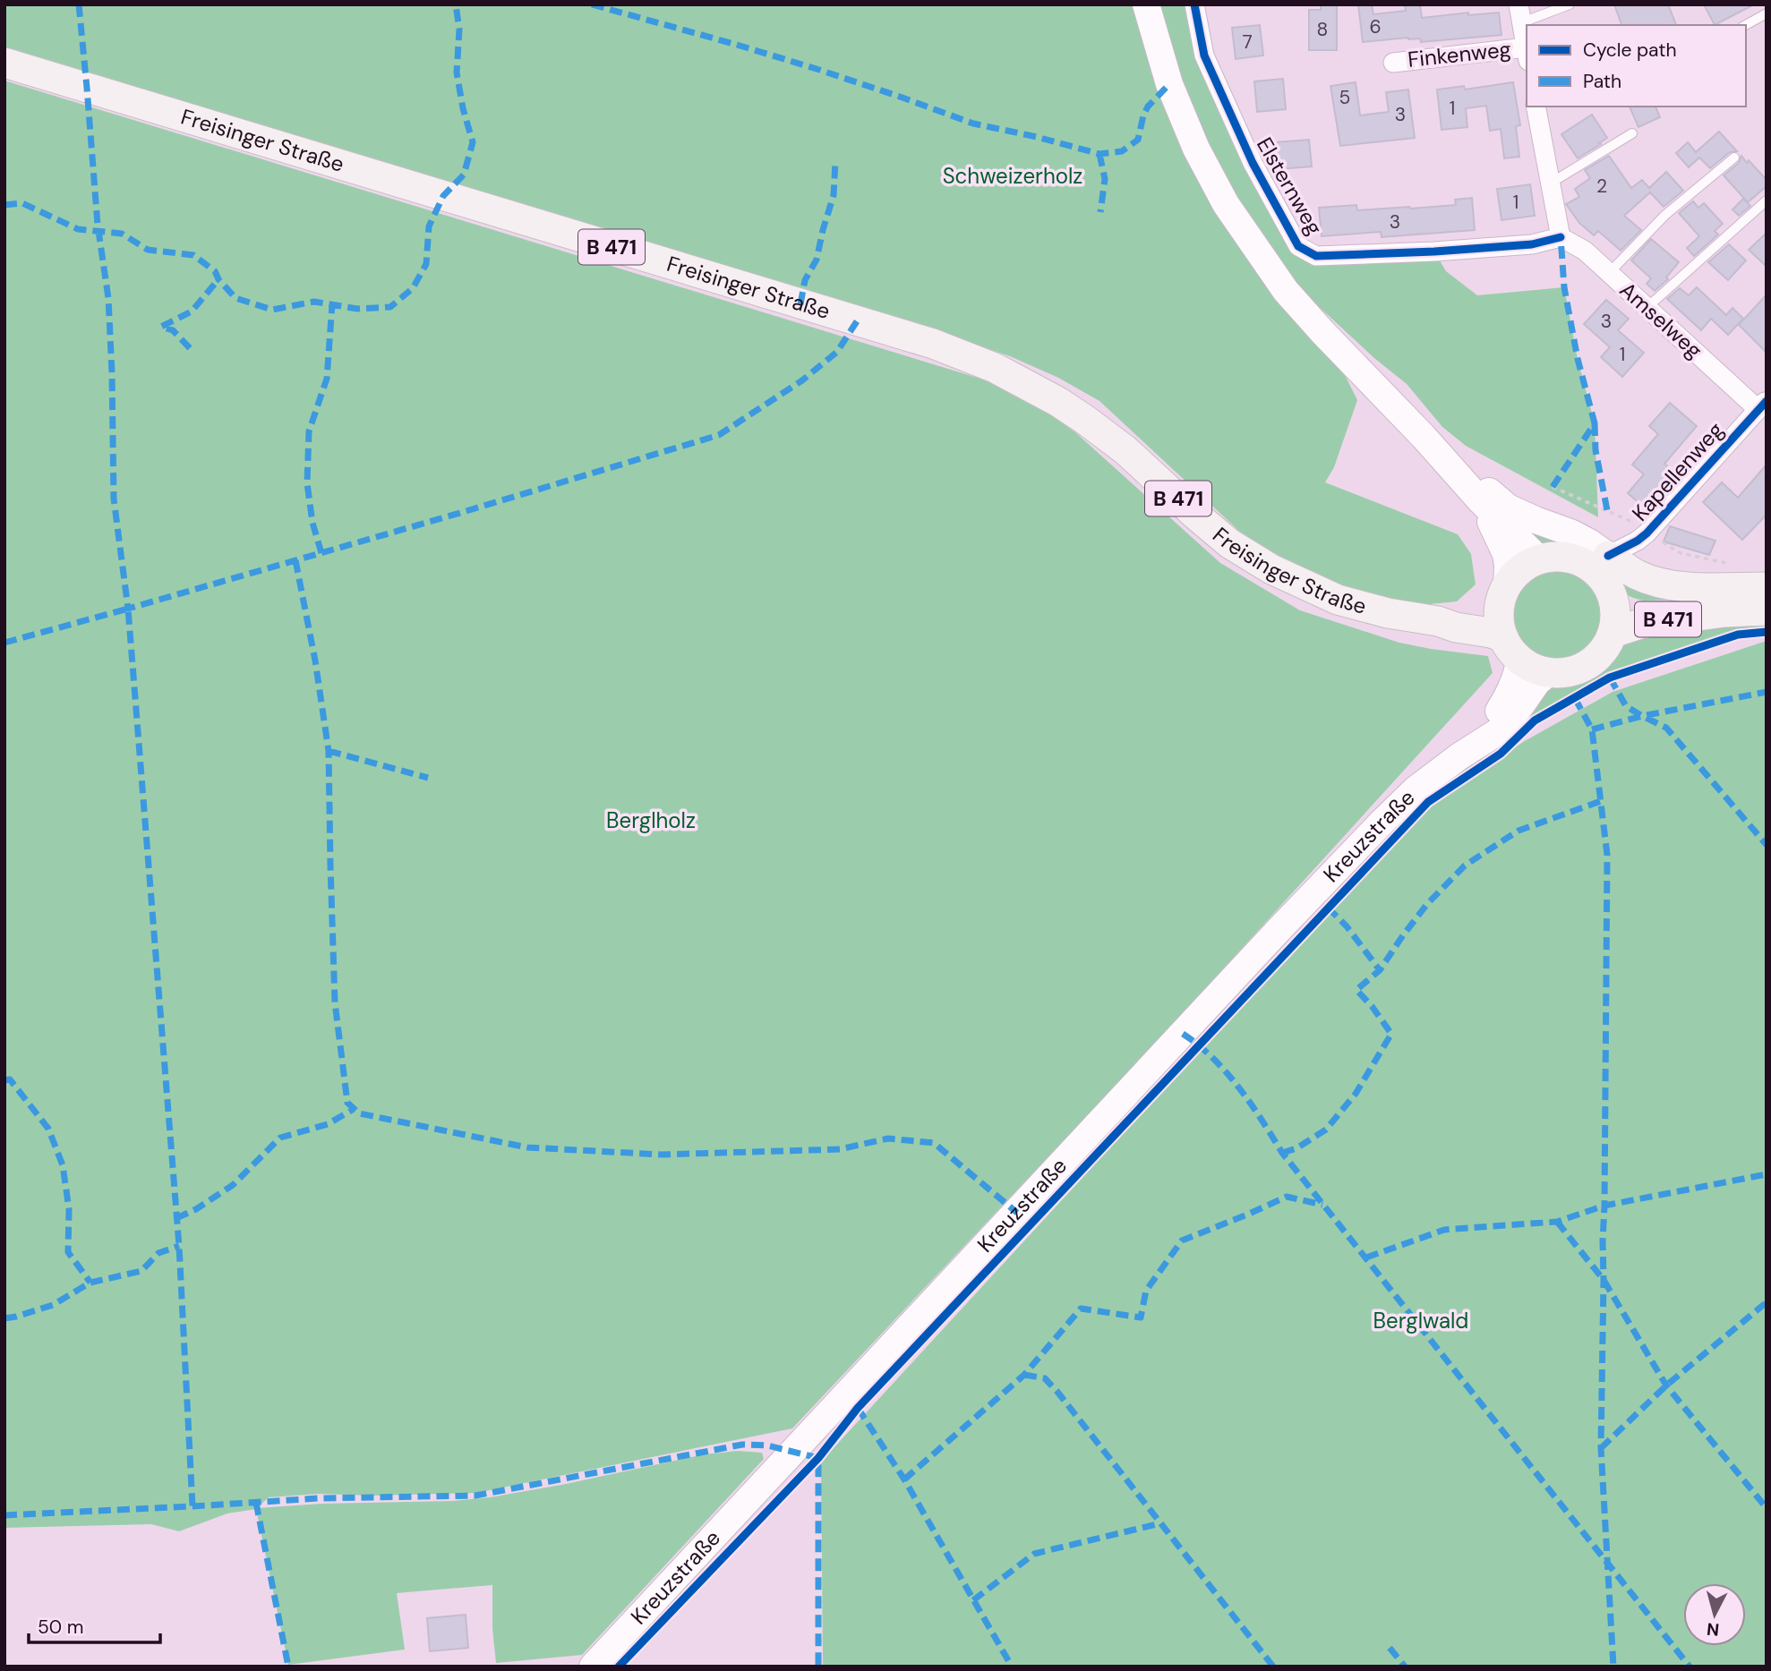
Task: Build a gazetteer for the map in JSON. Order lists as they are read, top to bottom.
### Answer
{
  "streets": {
    "main road": ["Freisinger Straße", "B 471", "Kreuzstraße"],
    "street": [
      "Finkenweg",
      "Elsternweg",
      "Amselweg",
      "Kapellenweg"
    ]
  },
  "crossings": [
    ["Freisinger Straße", "B 471"],
    ["Elsternweg", "Amselweg"],
    ["B 471", "Kreuzstraße"],
    ["Amselweg", "Kapellenweg"]
  ],
  "parks": ["Schweizerholz", "Berglholz", "Berglwald"],
  "house_numbers": [
    "6",
    "8",
    "7",
    "5",
    "1",
    "3",
    "2",
    "1",
    "3",
    "3",
    "1"
  ],
  "legend": ["Cycle path", "Path"],
  "scale_bar": "50 m",
  "north": "bottom"
}
